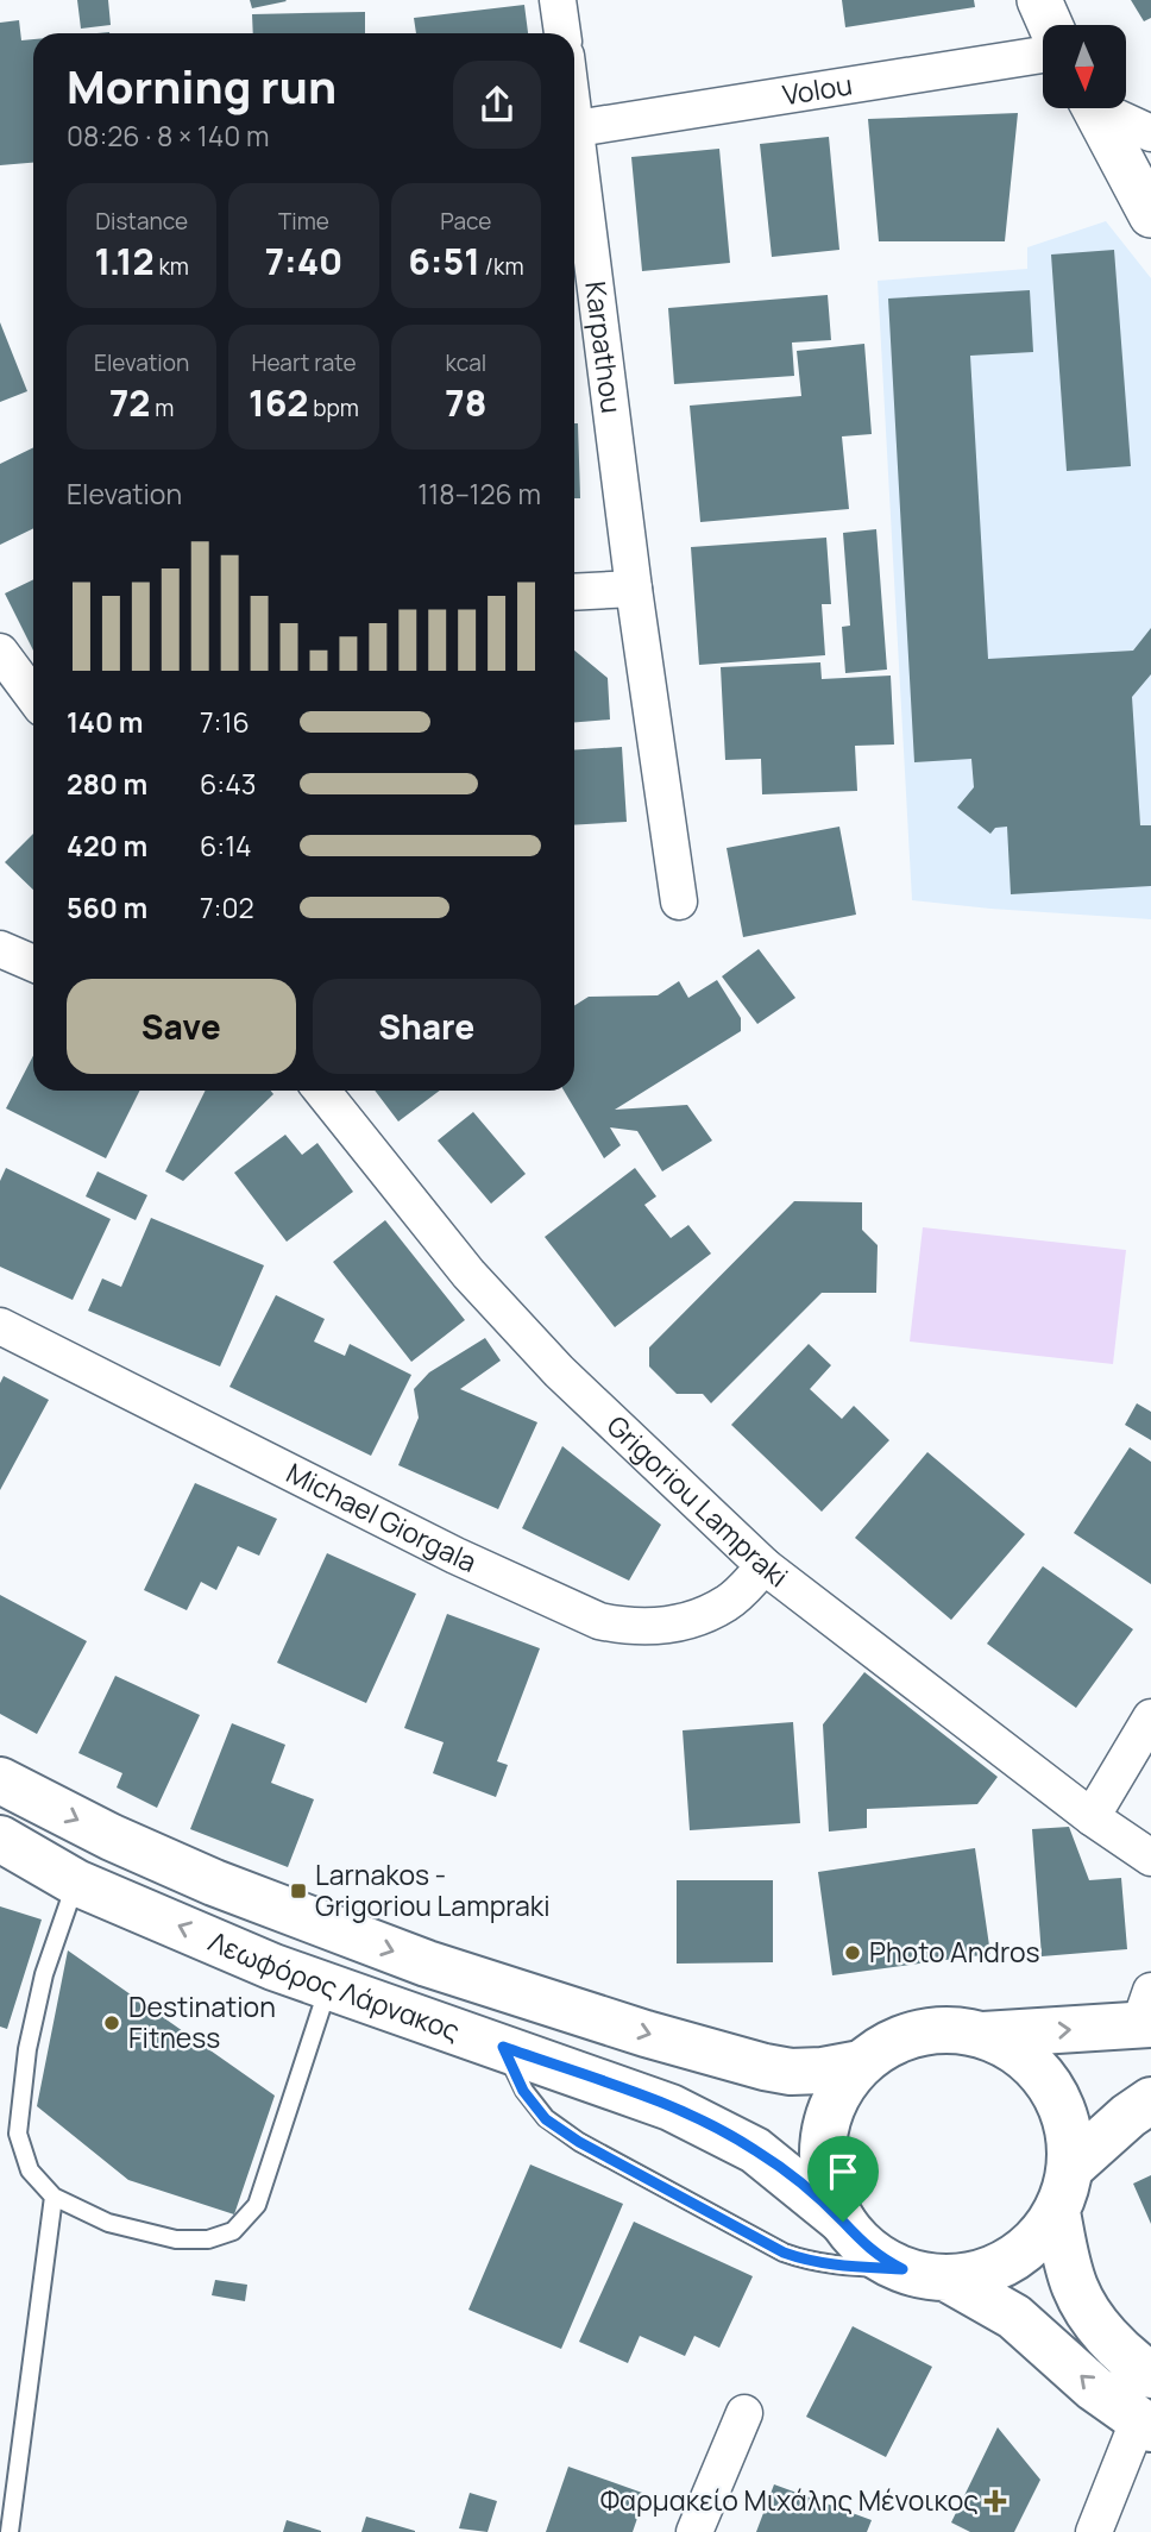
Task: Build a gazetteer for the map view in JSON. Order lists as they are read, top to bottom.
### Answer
{
  "streets": {
    "main road": ["Λεωφόρος Λάρνακος"],
    "street": [
      "Volou",
      "Karpathou",
      "Grigoriou Lampraki",
      "Michael Giorgala"
    ]
  },
  "crossings": [
    ["Volou", "Karpathou"],
    ["Grigoriou Lampraki", "Michael Giorgala"]
  ],
  "places": {
    "transit": ["Larnakos - Grigoriou Lampraki"],
    "other": ["Photo Andros", "Destination Fitness"],
    "health": ["Φαρμακείο Μιχάλης Μένοικος"]
  },
  "north": "bottom",
  "page": {
    "heading": ["Morning run", "08:26 · 8 × 140 m"],
    "stats": [
      ["Distance", "1.12 km"],
      ["Time", "7:40"],
      ["Pace", "6:51 /km"],
      ["Elevation", "72 m"],
      ["Heart rate", "162 bpm"],
      ["kcal", "78"]
    ],
    "chart": ["Elevation", "118–126 m"],
    "list": [
      {
        "name": "140 m",
        "note": "7:16"
      },
      {
        "name": "280 m",
        "note": "6:43"
      },
      {
        "name": "420 m",
        "note": "6:14"
      },
      {
        "name": "560 m",
        "note": "7:02"
      }
    ],
    "buttons": ["Save", "Share"]
  }
}
